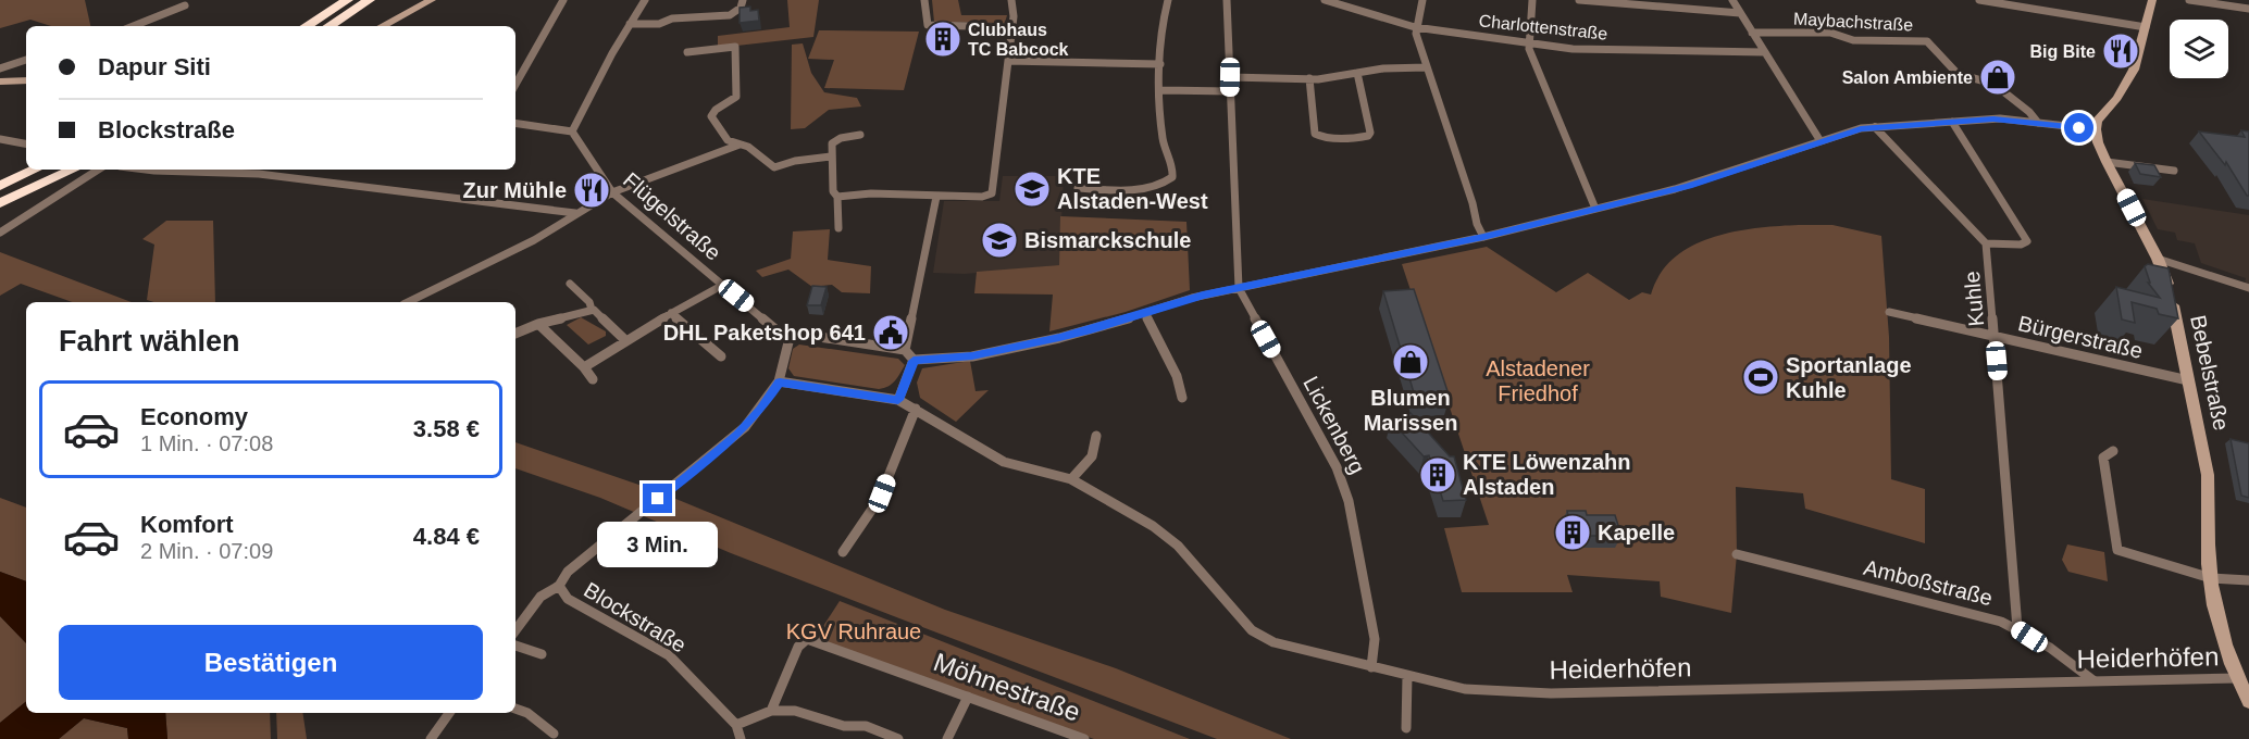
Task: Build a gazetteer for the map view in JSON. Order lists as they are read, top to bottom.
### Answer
{
  "streets": {
    "street": [
      "Maybachstraße",
      "Charlottenstraße",
      "Flügelstraße",
      "Kuhle",
      "Bürgerstraße",
      "Bebelstraße",
      "Lickenberg",
      "Amboßstraße",
      "Blockstraße",
      "Heiderhöfen",
      "Möhnestraße"
    ]
  },
  "crossings": [
    ["Flügelstraße", "Blockstraße"],
    ["Kuhle", "Bürgerstraße"],
    ["Kuhle", "Amboßstraße"],
    ["Bürgerstraße", "Bebelstraße"],
    ["Bebelstraße", "Heiderhöfen"],
    ["Lickenberg", "Heiderhöfen"],
    ["Amboßstraße", "Heiderhöfen"],
    ["Blockstraße", "Heiderhöfen"]
  ],
  "parks": ["Alstadener Friedhof", "KGV Ruhraue"],
  "places": {
    "building": ["Clubhaus TC Babcock", "KTE Löwenzahn Alstaden", "Kapelle"],
    "restaurant": ["Big Bite", "Zur Mühle"],
    "shop": ["Salon Ambiente", "Blumen Marissen"],
    "school or university": ["KTE Alstaden-West", "Bismarckschule"],
    "public building": ["DHL Paketshop 641"],
    "sports": ["Sportanlage Kuhle"]
  },
  "page": {
    "banner": ["Dapur Siti", "Blockstraße"],
    "heading": "Fahrt wählen",
    "list": [
      {
        "name": "Economy",
        "note": "1 Min. · 07:08",
        "value": "3.58 €"
      },
      {
        "name": "Komfort",
        "note": "2 Min. · 07:09",
        "value": "4.84 €"
      }
    ],
    "bubble": "3 Min.",
    "buttons": "Bestätigen"
  }
}
